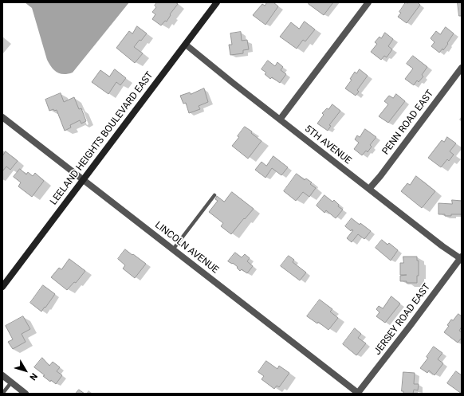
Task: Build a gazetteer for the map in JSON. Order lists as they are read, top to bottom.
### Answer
{
  "streets": {
    "main road": ["LEELAND HEIGHTS BOULEVARD EAST"],
    "street": [
      "PENN ROAD EAST",
      "5TH AVENUE",
      "LINCOLN AVENUE",
      "JERSEY ROAD EAST"
    ]
  },
  "crossings": [
    ["PENN ROAD EAST", "5TH AVENUE"],
    ["LEELAND HEIGHTS BOULEVARD EAST", "5TH AVENUE"],
    ["LEELAND HEIGHTS BOULEVARD EAST", "LINCOLN AVENUE"],
    ["5TH AVENUE", "JERSEY ROAD EAST"],
    ["LINCOLN AVENUE", "JERSEY ROAD EAST"]
  ],
  "north": "bottom right"
}
